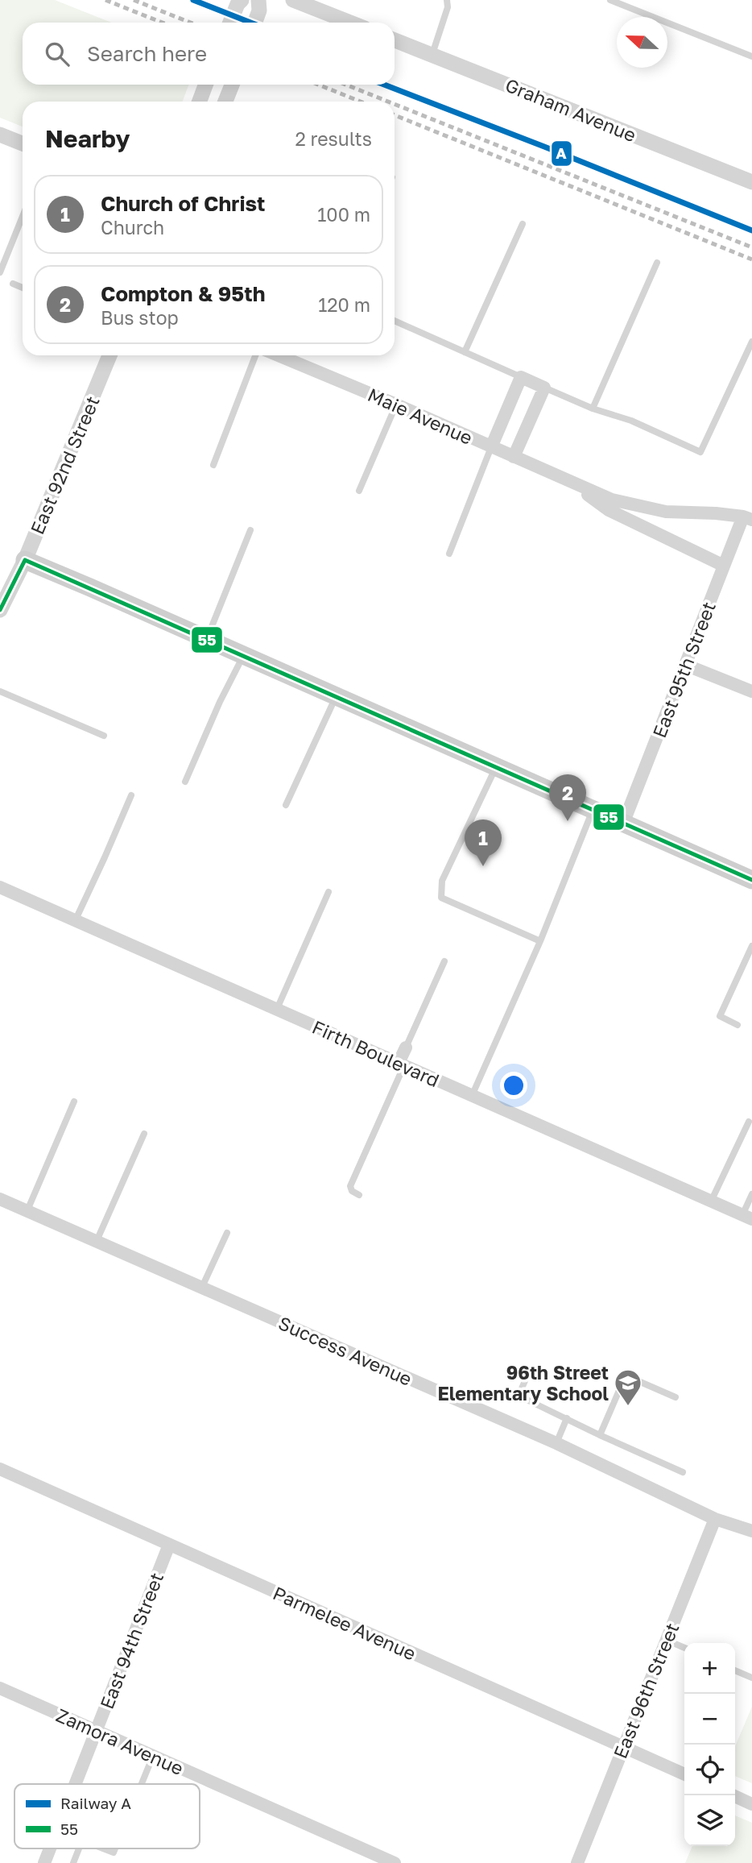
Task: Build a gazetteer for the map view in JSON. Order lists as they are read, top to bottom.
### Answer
{
  "streets": {
    "street": [
      "Graham Avenue",
      "Maie Avenue",
      "East 92nd Street",
      "East 95th Street",
      "Firth Boulevard",
      "Success Avenue",
      "Parmelee Avenue",
      "East 94th Street",
      "East 96th Street",
      "Zamora Avenue"
    ]
  },
  "crossings": [
    ["Maie Avenue", "East 95th Street"],
    ["Success Avenue", "East 96th Street"],
    ["Parmelee Avenue", "East 94th Street"],
    ["Parmelee Avenue", "East 96th Street"],
    ["East 94th Street", "Zamora Avenue"]
  ],
  "places": {
    "school or university": ["96th Street Elementary School"]
  },
  "lines": ["rail line A", "transit line 55"],
  "legend": ["Railway A", "55"],
  "north": "left",
  "page": {
    "search": "Search here",
    "heading": ["Nearby", "2 results"],
    "list": [
      {
        "mark": "1",
        "name": "Church of Christ",
        "note": "Church",
        "value": "100 m"
      },
      {
        "mark": "2",
        "name": "Compton & 95th",
        "note": "Bus stop",
        "value": "120 m"
      }
    ],
    "pins": ["2", "1"],
    "map_buttons": ["+", "−"]
  }
}
